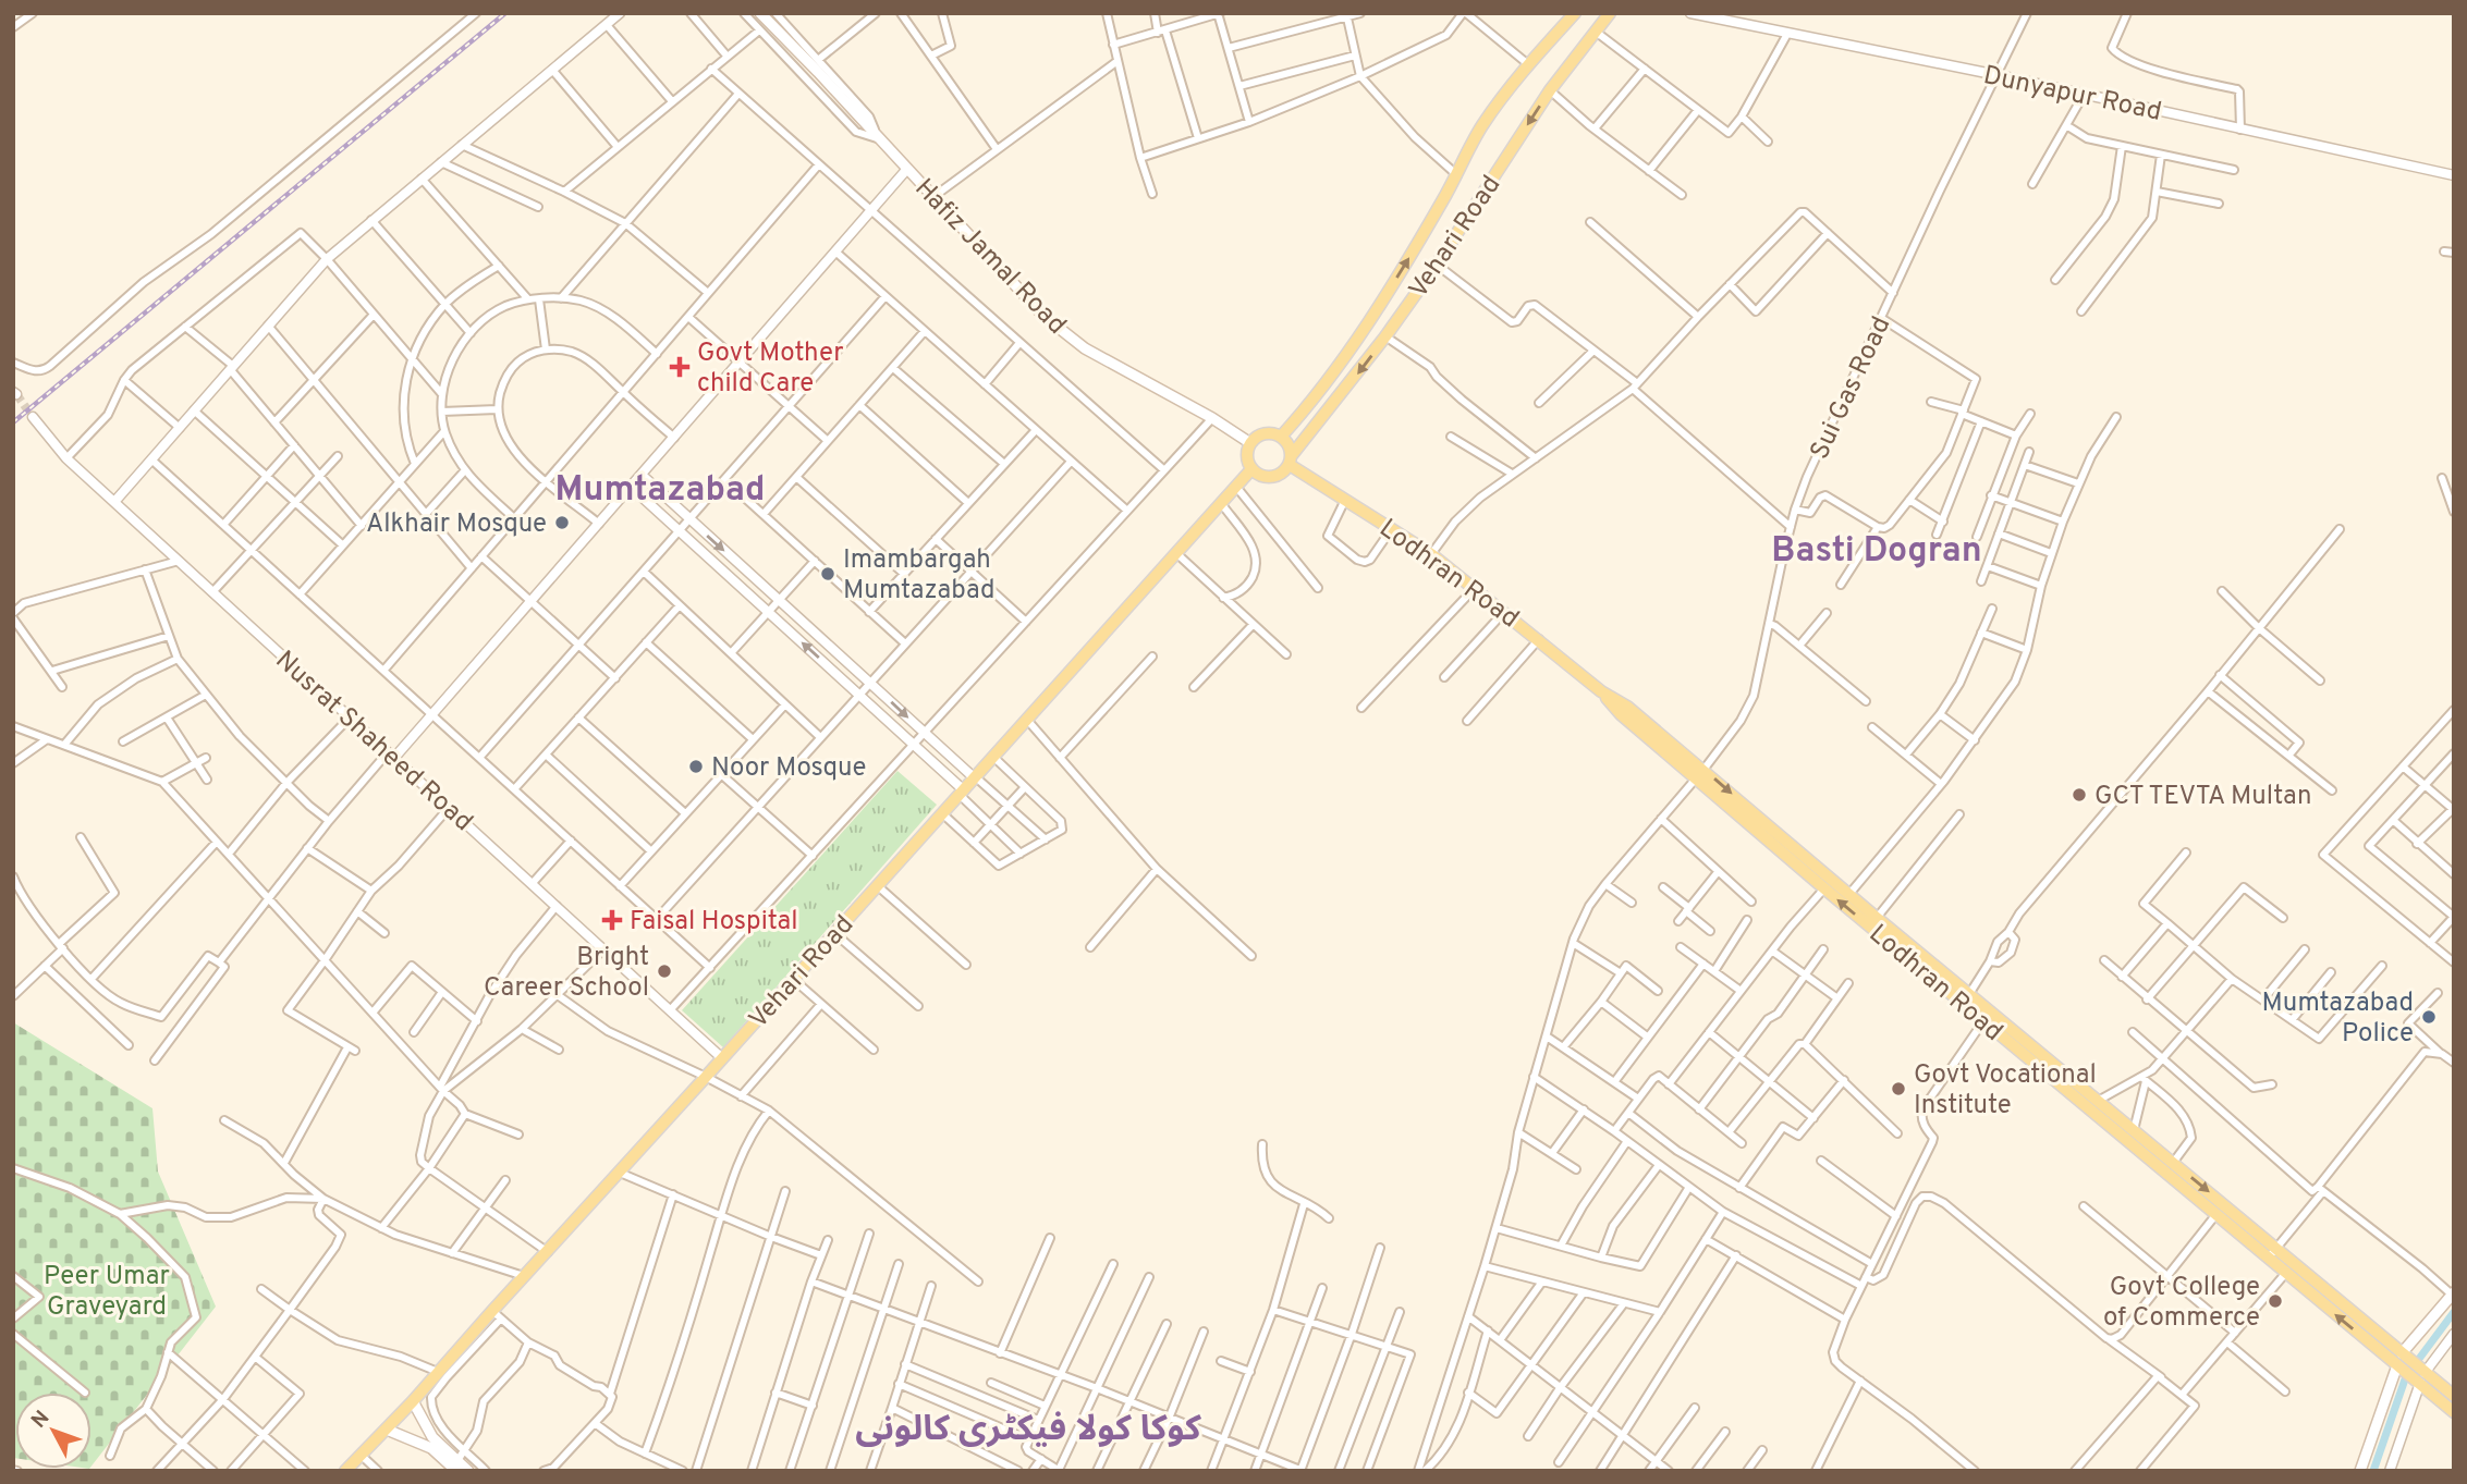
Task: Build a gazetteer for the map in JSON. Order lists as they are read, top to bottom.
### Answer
{
  "streets": {
    "main road": ["Vehari Road", "Hafiz Jamal Road", "Lodhran Road"],
    "street": ["Dunyapur Road", "Sui Gas Road", "Nusrat Shaheed Road"]
  },
  "crossings": [
    ["Dunyapur Road", "Sui Gas Road"],
    ["Vehari Road", "Hafiz Jamal Road"],
    ["Vehari Road", "Lodhran Road"],
    ["Vehari Road", "Nusrat Shaheed Road"],
    ["Hafiz Jamal Road", "Lodhran Road"],
    ["Sui Gas Road", "Lodhran Road"]
  ],
  "districts": ["Mumtazabad", "Basti Dogran", "کوکا کولا فیکٹری کالونی"],
  "parks": ["Peer Umar Graveyard"],
  "places": {
    "health": ["Govt Mother child Care", "Faisal Hospital"],
    "other": [
      "Alkhair Mosque",
      "Imambargah Mumtazabad",
      "Noor Mosque",
      "GCT TEVTA Multan",
      "Bright Career School",
      "Mumtazabad Police",
      "Govt Vocational Institute",
      "Govt College of Commerce"
    ]
  },
  "north": "top left"
}
